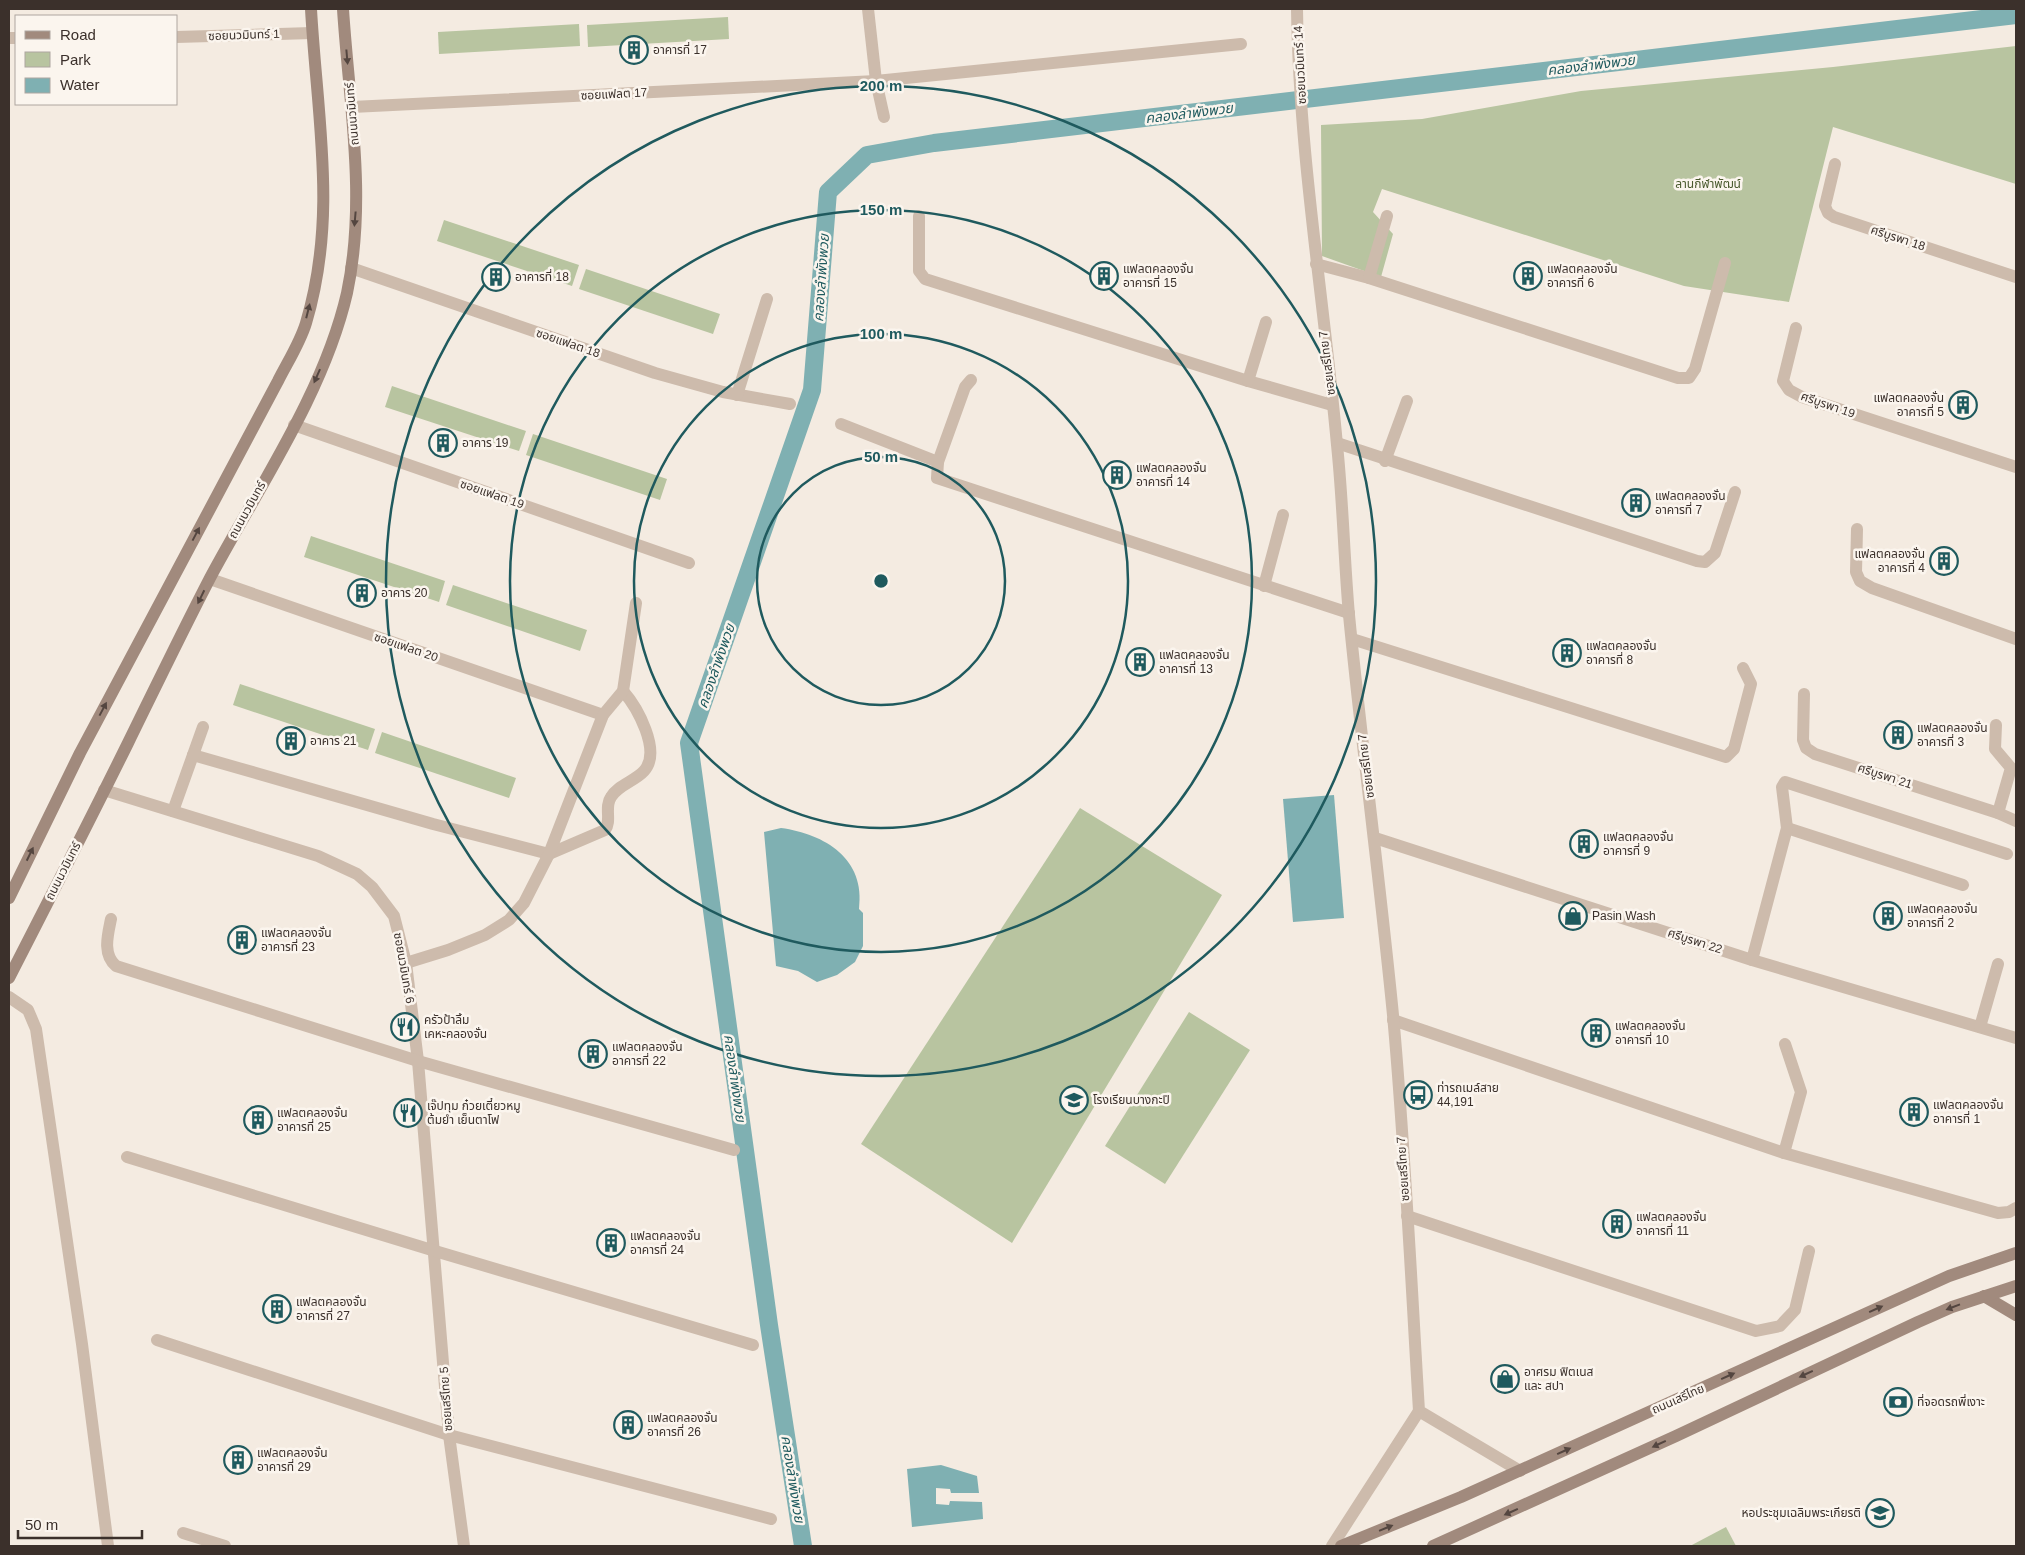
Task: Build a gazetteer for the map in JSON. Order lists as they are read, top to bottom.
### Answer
{
  "streets": {
    "main road": ["ถนนนวมินทร์", "ถนนเสรีไทย"],
    "street": [
      "ซอยนวมินทร์ 1",
      "ซอยนวมินทร์ 14",
      "ซอยแฟลต 17",
      "ศรีบูรพา 18",
      "ซอยแฟลต 18",
      "ซอยเสรีไทย 7",
      "ศรีบูรพา 19",
      "ซอยแฟลต 19",
      "ซอยแฟลต 20",
      "ศรีบูรพา 21",
      "ศรีบูรพา 22",
      "ซอยนวมินทร์ 6",
      "ซอยเสรีไทย 5"
    ]
  },
  "crossings": [
    ["ซอยนวมินทร์ 14", "ซอยเสรีไทย 7"],
    ["ซอยแฟลต 17", "ถนนนวมินทร์"],
    ["ถนนนวมินทร์", "ซอยแฟลต 18"],
    ["ถนนนวมินทร์", "ซอยแฟลต 19"],
    ["ถนนนวมินทร์", "ซอยแฟลต 20"],
    ["ถนนนวมินทร์", "ซอยนวมินทร์ 6"],
    ["ซอยเสรีไทย 7", "ศรีบูรพา 22"],
    ["ซอยนวมินทร์ 6", "ซอยเสรีไทย 5"]
  ],
  "water": ["คลองลำพังพวย"],
  "parks": ["ลานกีฬาพัฒน์"],
  "places": {
    "building": [
      "อาคารที่ 17",
      "แฟลตคลองจั่น อาคารที่ 15",
      "แฟลตคลองจั่น อาคารที่ 6",
      "อาคารที่ 18",
      "แฟลตคลองจั่น อาคารที่ 5",
      "อาคาร 19",
      "แฟลตคลองจั่น อาคารที่ 14",
      "แฟลตคลองจั่น อาคารที่ 7",
      "แฟลตคลองจั่น อาคารที่ 4",
      "อาคาร 20",
      "แฟลตคลองจั่น อาคารที่ 8",
      "แฟลตคลองจั่น อาคารที่ 13",
      "แฟลตคลองจั่น อาคารที่ 3",
      "อาคาร 21",
      "แฟลตคลองจั่น อาคารที่ 9",
      "แฟลตคลองจั่น อาคารที่ 2",
      "แฟลตคลองจั่น อาคารที่ 23",
      "แฟลตคลองจั่น อาคารที่ 10",
      "แฟลตคลองจั่น อาคารที่ 22",
      "แฟลตคลองจั่น อาคารที่ 1",
      "แฟลตคลองจั่น อาคารที่ 25",
      "แฟลตคลองจั่น อาคารที่ 11",
      "แฟลตคลองจั่น อาคารที่ 24",
      "แฟลตคลองจั่น อาคารที่ 27",
      "แฟลตคลองจั่น อาคารที่ 26",
      "แฟลตคลองจั่น อาคารที่ 29"
    ],
    "shop": ["Pasin Wash", "อาศรม ฟิตเนส และ สปา"],
    "restaurant": ["ครัวป้าลิ้ม เคหะคลองจั่น", "เจ๊ปทุม ก๋วยเตี๋ยวหมู ต้มยำ เย็นตาโฟ"],
    "bus stop": ["ท่ารถเมล์สาย 44,191"],
    "school or university": ["โรงเรียนบางกะปิ", "หอประชุมเฉลิมพระเกียรติ"],
    "bank": ["ที่จอดรถพี่เงาะ"]
  },
  "legend": ["Road", "Park", "Water"],
  "scale_bar": "50 m",
  "rings": [
    "200 m",
    "150 m",
    "100 m",
    "50 m"
  ]
}
